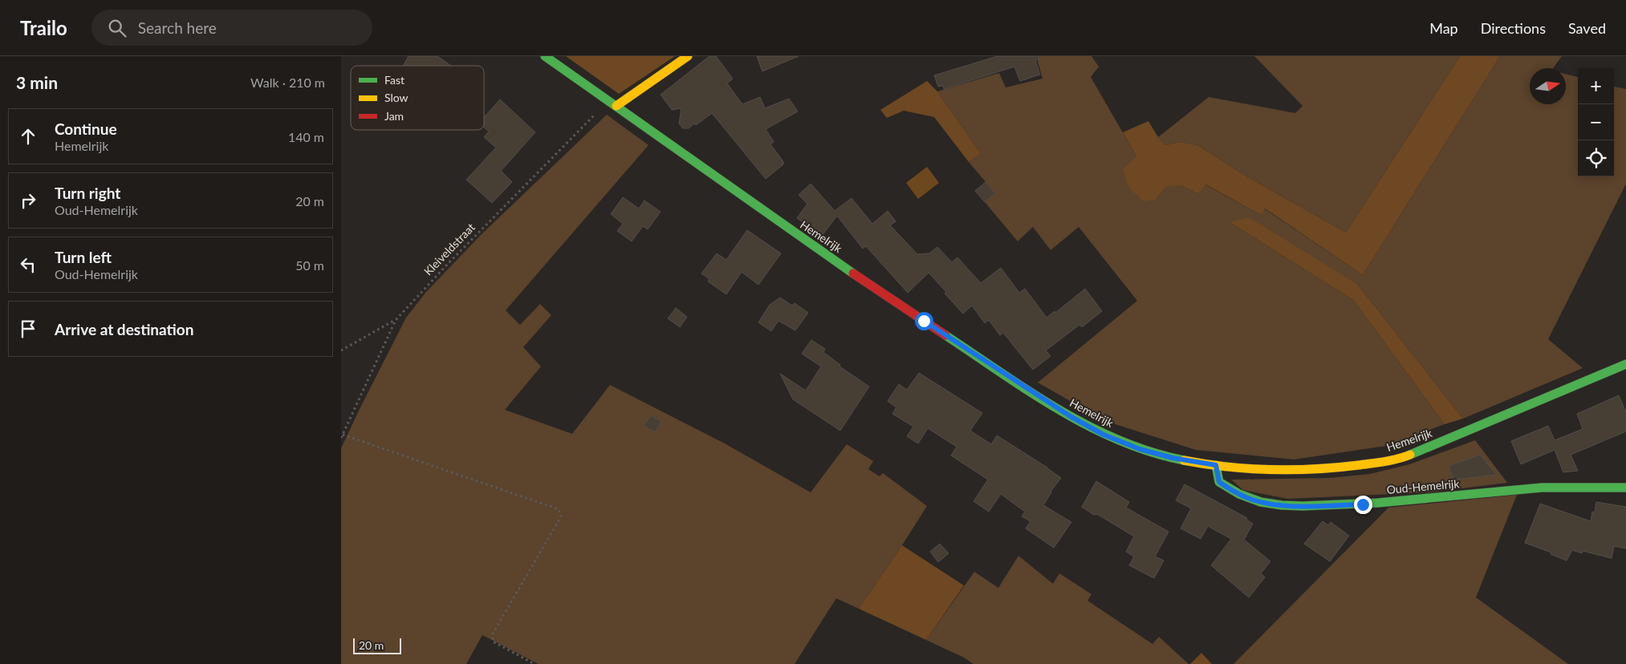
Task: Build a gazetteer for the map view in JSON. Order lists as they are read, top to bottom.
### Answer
{
  "streets": {
    "street": ["Hemelrijk", "Oud-Hemelrijk"],
    "path": ["Kleiveldstraat"]
  },
  "crossings": [
    ["Hemelrijk", "Kleiveldstraat"],
    ["Hemelrijk", "Oud-Hemelrijk"]
  ],
  "legend": ["Fast", "Slow", "Jam"],
  "scale_bar": "20 m",
  "north": "right",
  "page": {
    "header": "Trailo",
    "search": "Search here",
    "nav": ["Map", "Directions", "Saved"],
    "heading": ["3 min", "Walk · 210 m"],
    "map_buttons": ["+", "−"],
    "list": [
      ["Continue", "Hemelrijk", "140 m"],
      ["Turn right", "Oud-Hemelrijk", "20 m"],
      ["Turn left", "Oud-Hemelrijk", "50 m"],
      "Arrive at destination"
    ],
    "scale": "20 m"
  }
}
